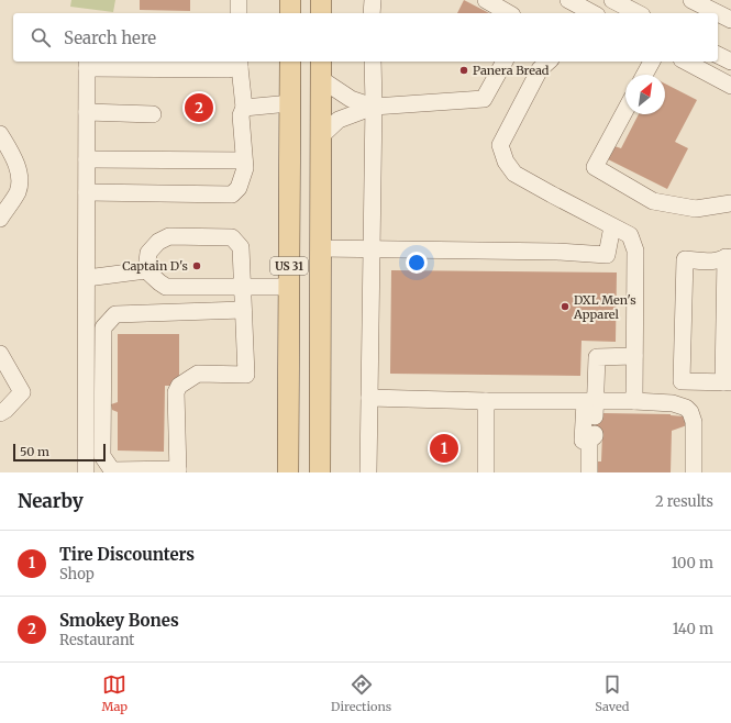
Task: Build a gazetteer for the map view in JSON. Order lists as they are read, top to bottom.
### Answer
{
  "streets": {
    "main road": ["US 31"]
  },
  "places": ["Panera Bread", "Captain D's", "DXL Men's Apparel"],
  "scale_bar": "50 m",
  "north": "top right",
  "page": {
    "search": "Search here",
    "pins": ["2", "1"],
    "scale": "50 m",
    "heading": ["Nearby", "2 results"],
    "list": [
      {
        "mark": "1",
        "name": "Tire Discounters",
        "note": "Shop",
        "value": "100 m"
      },
      {
        "mark": "2",
        "name": "Smokey Bones",
        "note": "Restaurant",
        "value": "140 m"
      }
    ],
    "nav": ["Map", "Directions", "Saved"]
  }
}
